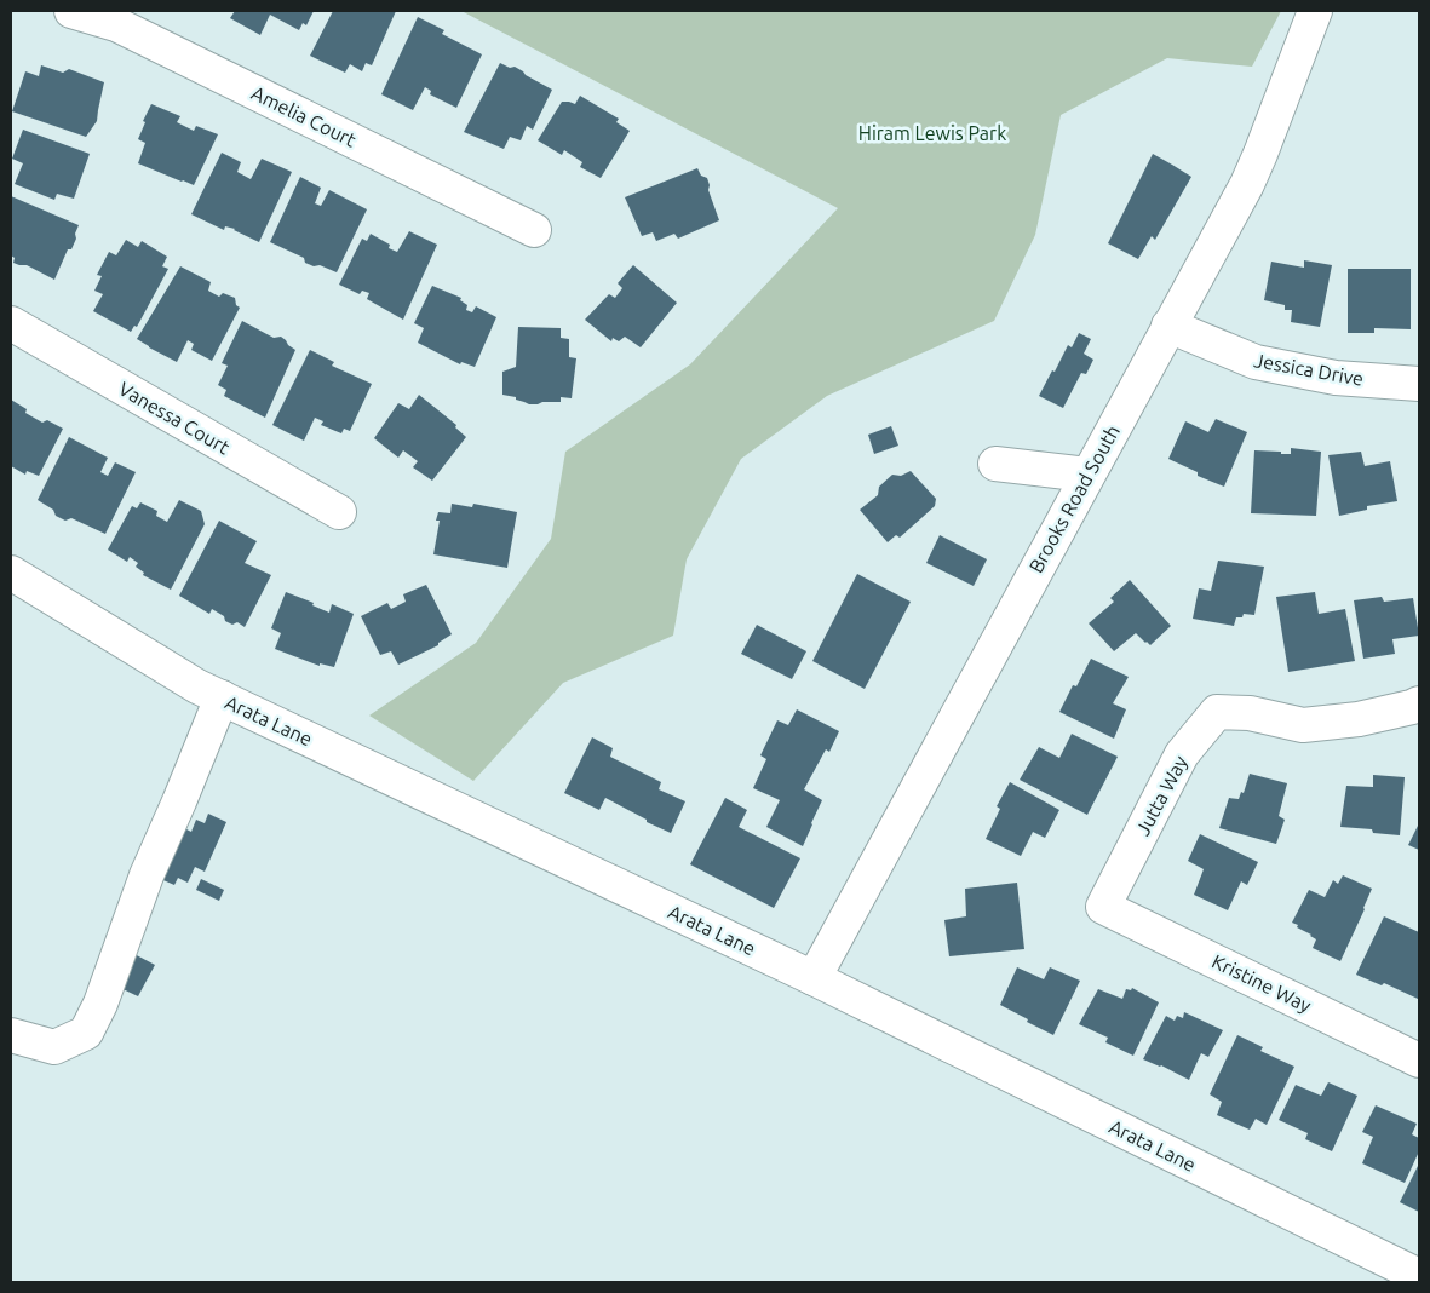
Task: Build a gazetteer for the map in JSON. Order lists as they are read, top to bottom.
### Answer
{
  "streets": {
    "street": [
      "Amelia Court",
      "Jessica Drive",
      "Vanessa Court",
      "Brooks Road South",
      "Arata Lane",
      "Jutta Way",
      "Kristine Way"
    ]
  },
  "crossings": [
    ["Jessica Drive", "Brooks Road South"],
    ["Brooks Road South", "Arata Lane"],
    ["Jutta Way", "Kristine Way"]
  ],
  "parks": ["Hiram Lewis Park"]
}
